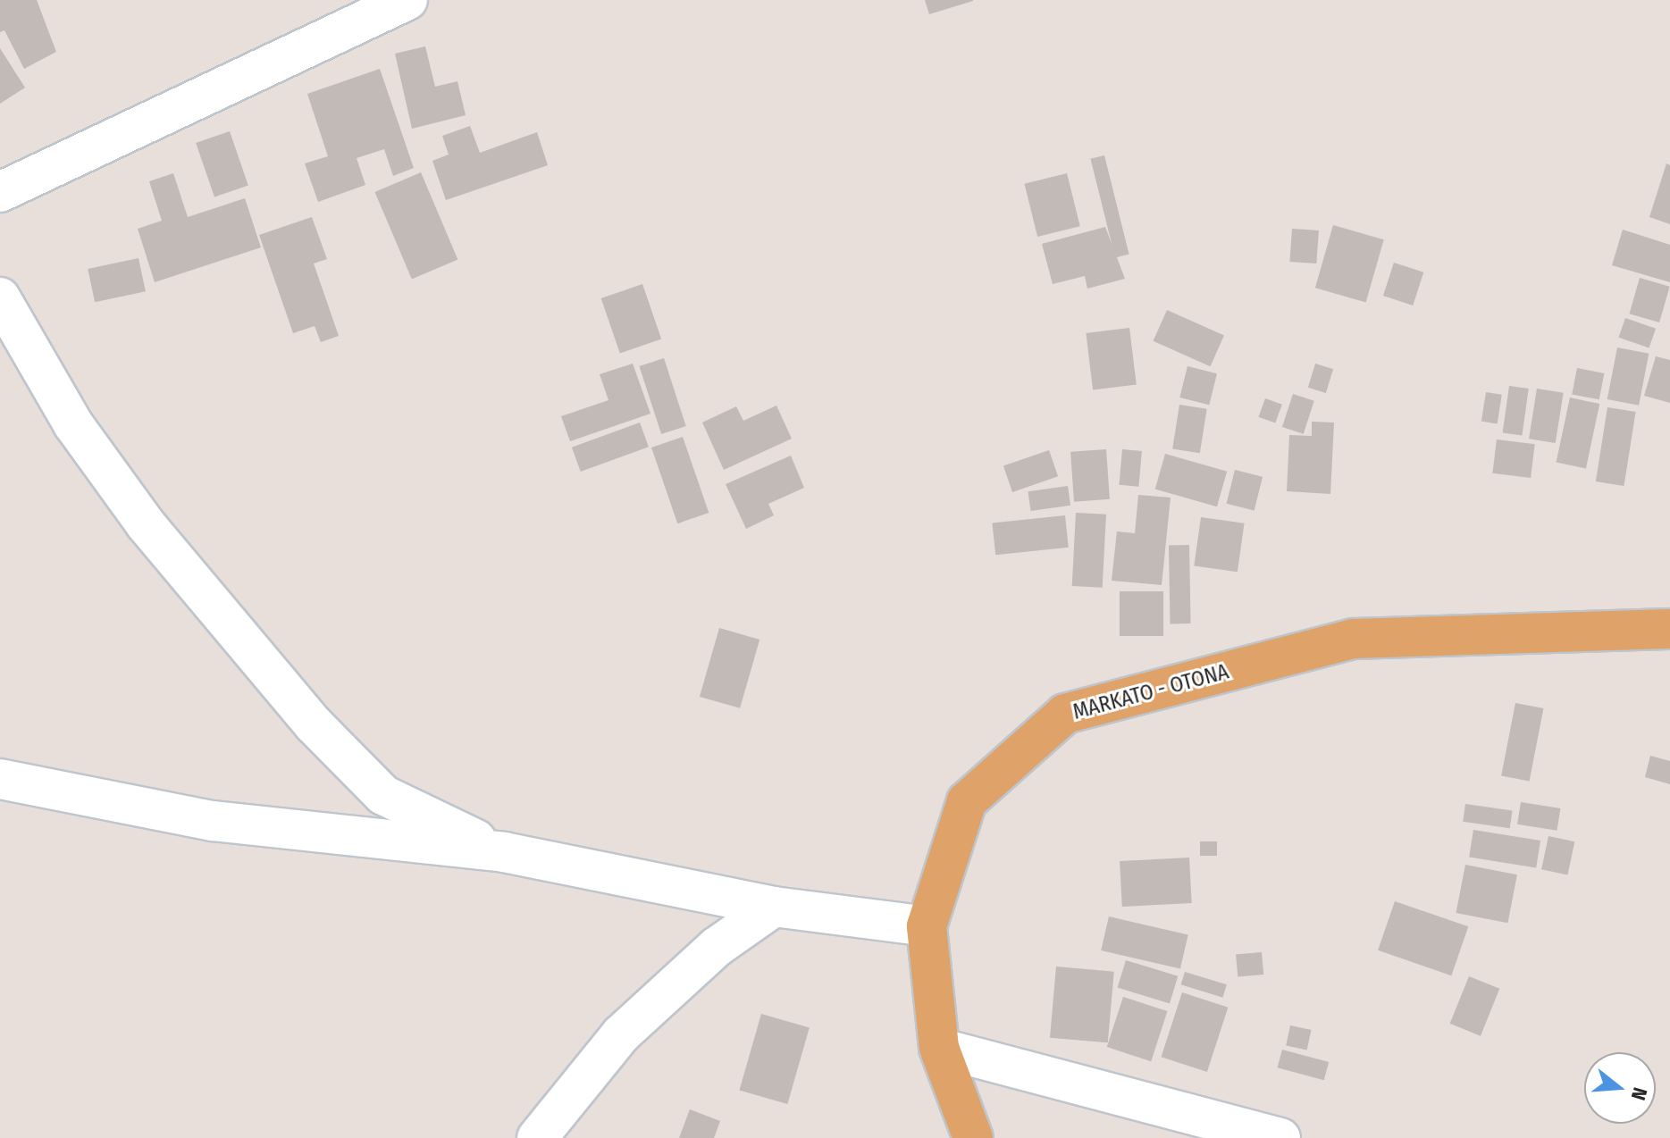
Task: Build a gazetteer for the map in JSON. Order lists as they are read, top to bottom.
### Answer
{
  "streets": {
    "main road": ["MARKATO - OTONA"]
  },
  "north": "right"
}
